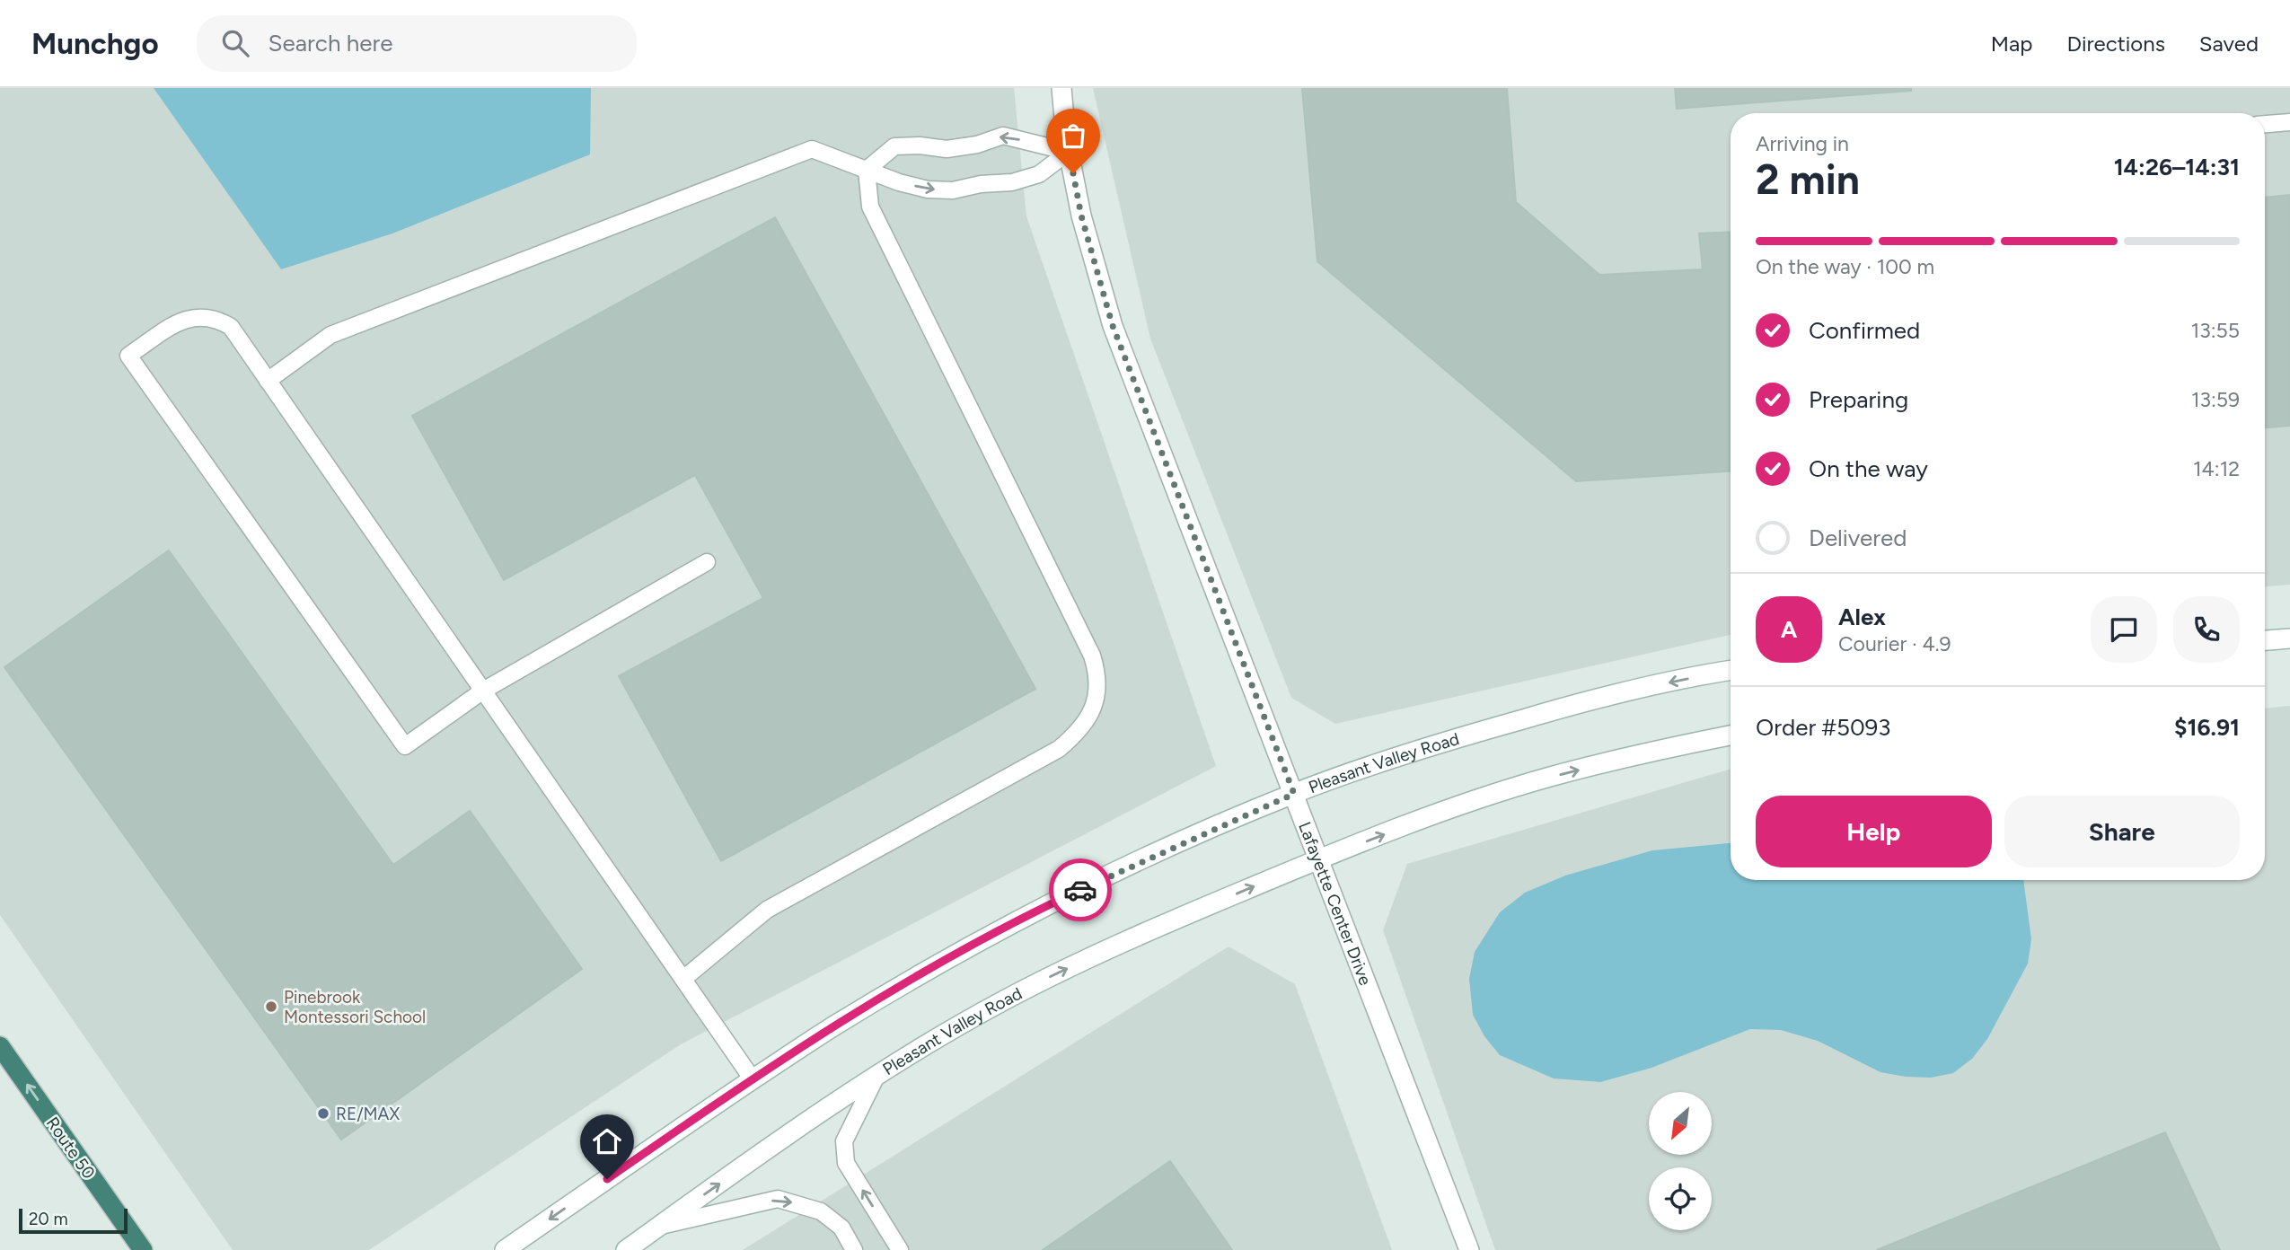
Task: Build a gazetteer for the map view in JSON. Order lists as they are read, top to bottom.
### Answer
{
  "streets": {
    "highway": ["Route 50"],
    "main road": ["Pleasant Valley Road", "Lafayette Center Drive"]
  },
  "crossings": [
    ["Pleasant Valley Road", "Lafayette Center Drive"]
  ],
  "one_way": ["Route 50"],
  "places": ["Pinebrook Montessori School", "RE/MAX"],
  "scale_bar": "20 m",
  "north": "bottom left",
  "page": {
    "header": "Munchgo",
    "search": "Search here",
    "nav": ["Map", "Directions", "Saved"],
    "heading": ["2 min", "Arriving in", "14:26–14:31"],
    "panel": [
      "Alex",
      "Courier · 4.9",
      "Order #5093",
      "$16.91"
    ],
    "bar": "On the way · 100 m",
    "list": [
      ["Confirmed", "13:55"],
      ["Preparing", "13:59"],
      ["On the way", "14:12"],
      "Delivered"
    ],
    "round": "A",
    "buttons": ["Help", "Share"],
    "scale": "20 m"
  }
}
